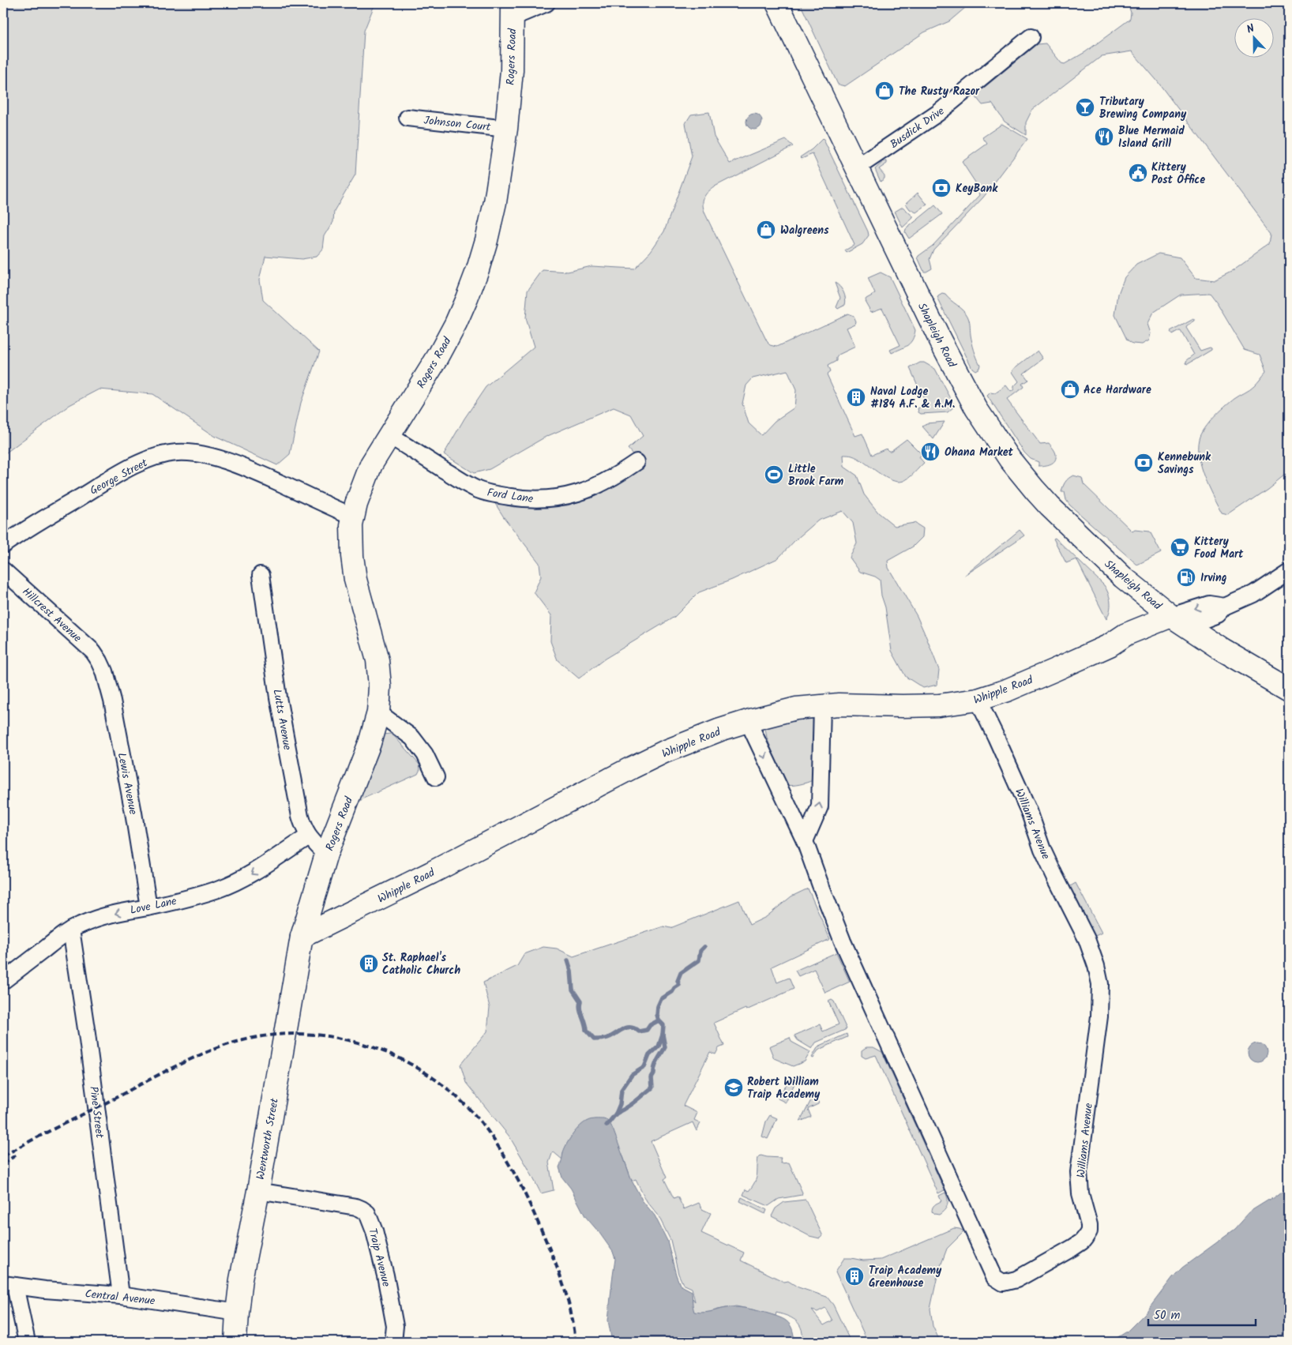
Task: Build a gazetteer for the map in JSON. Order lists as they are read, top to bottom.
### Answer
{
  "streets": {
    "main road": [
      "Rogers Road",
      "Shapleigh Road",
      "Whipple Road",
      "Wentworth Street"
    ],
    "street": [
      "Johnson Court",
      "Busdick Drive",
      "George Street",
      "Ford Lane",
      "Hillcrest Avenue",
      "Lutts Avenue",
      "Lewis Avenue",
      "Williams Avenue",
      "Love Lane",
      "Pine Street",
      "Traip Avenue",
      "Central Avenue"
    ]
  },
  "crossings": [
    ["Rogers Road", "Johnson Court"],
    ["Rogers Road", "George Street"],
    ["Rogers Road", "Ford Lane"],
    ["Rogers Road", "Whipple Road"],
    ["Rogers Road", "Lutts Avenue"],
    ["Rogers Road", "Wentworth Street"],
    ["Busdick Drive", "Shapleigh Road"],
    ["Shapleigh Road", "Whipple Road"],
    ["Hillcrest Avenue", "Lewis Avenue"],
    ["Whipple Road", "Williams Avenue"],
    ["Whipple Road", "Wentworth Street"],
    ["Lutts Avenue", "Love Lane"],
    ["Lewis Avenue", "Love Lane"],
    ["Love Lane", "Pine Street"],
    ["Pine Street", "Central Avenue"],
    ["Wentworth Street", "Traip Avenue"],
    ["Wentworth Street", "Central Avenue"]
  ],
  "one_way": ["Love Lane"],
  "places": {
    "shop": ["The Rusty Razor", "Walgreens", "Ace Hardware"],
    "bar": ["Tributary Brewing Company"],
    "restaurant": ["Blue Mermaid Island Grill", "Ohana Market"],
    "public building": ["Kittery Post Office"],
    "bank": ["KeyBank", "Kennebunk Savings"],
    "building": ["Naval Lodge #184 A.F. & A.M.", "St. Raphael's Catholic Church", "Traip Academy Greenhouse"],
    "sports": ["Little Brook Farm"],
    "supermarket": ["Kittery Food Mart"],
    "fuel station": ["Irving"],
    "school or university": ["Robert William Traip Academy"]
  },
  "scale_bar": "50 m",
  "north": "top"
}
